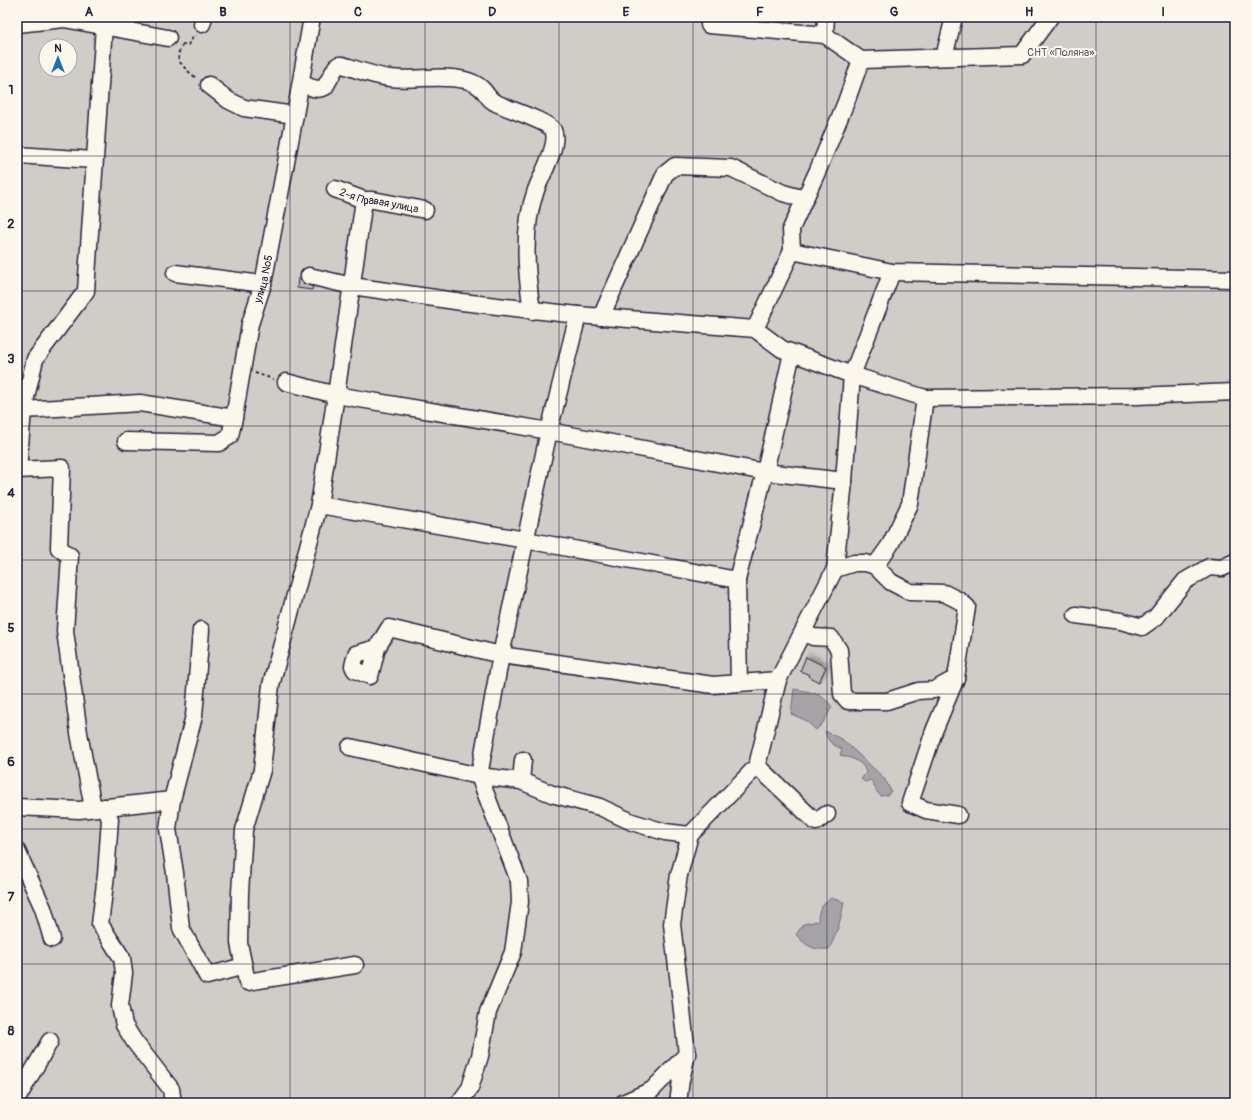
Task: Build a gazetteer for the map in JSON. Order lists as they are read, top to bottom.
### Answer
{
  "streets": {
    "street": ["2-я Правая улица", "улица №5"]
  },
  "parks": ["СНТ «Поляна»"],
  "north": "top",
  "grid": {
    "columns": [
      "A",
      "B",
      "C",
      "D",
      "E",
      "F",
      "G",
      "H",
      "I"
    ],
    "rows": [
      "1",
      "2",
      "3",
      "4",
      "5",
      "6",
      "7",
      "8"
    ]
  }
}
